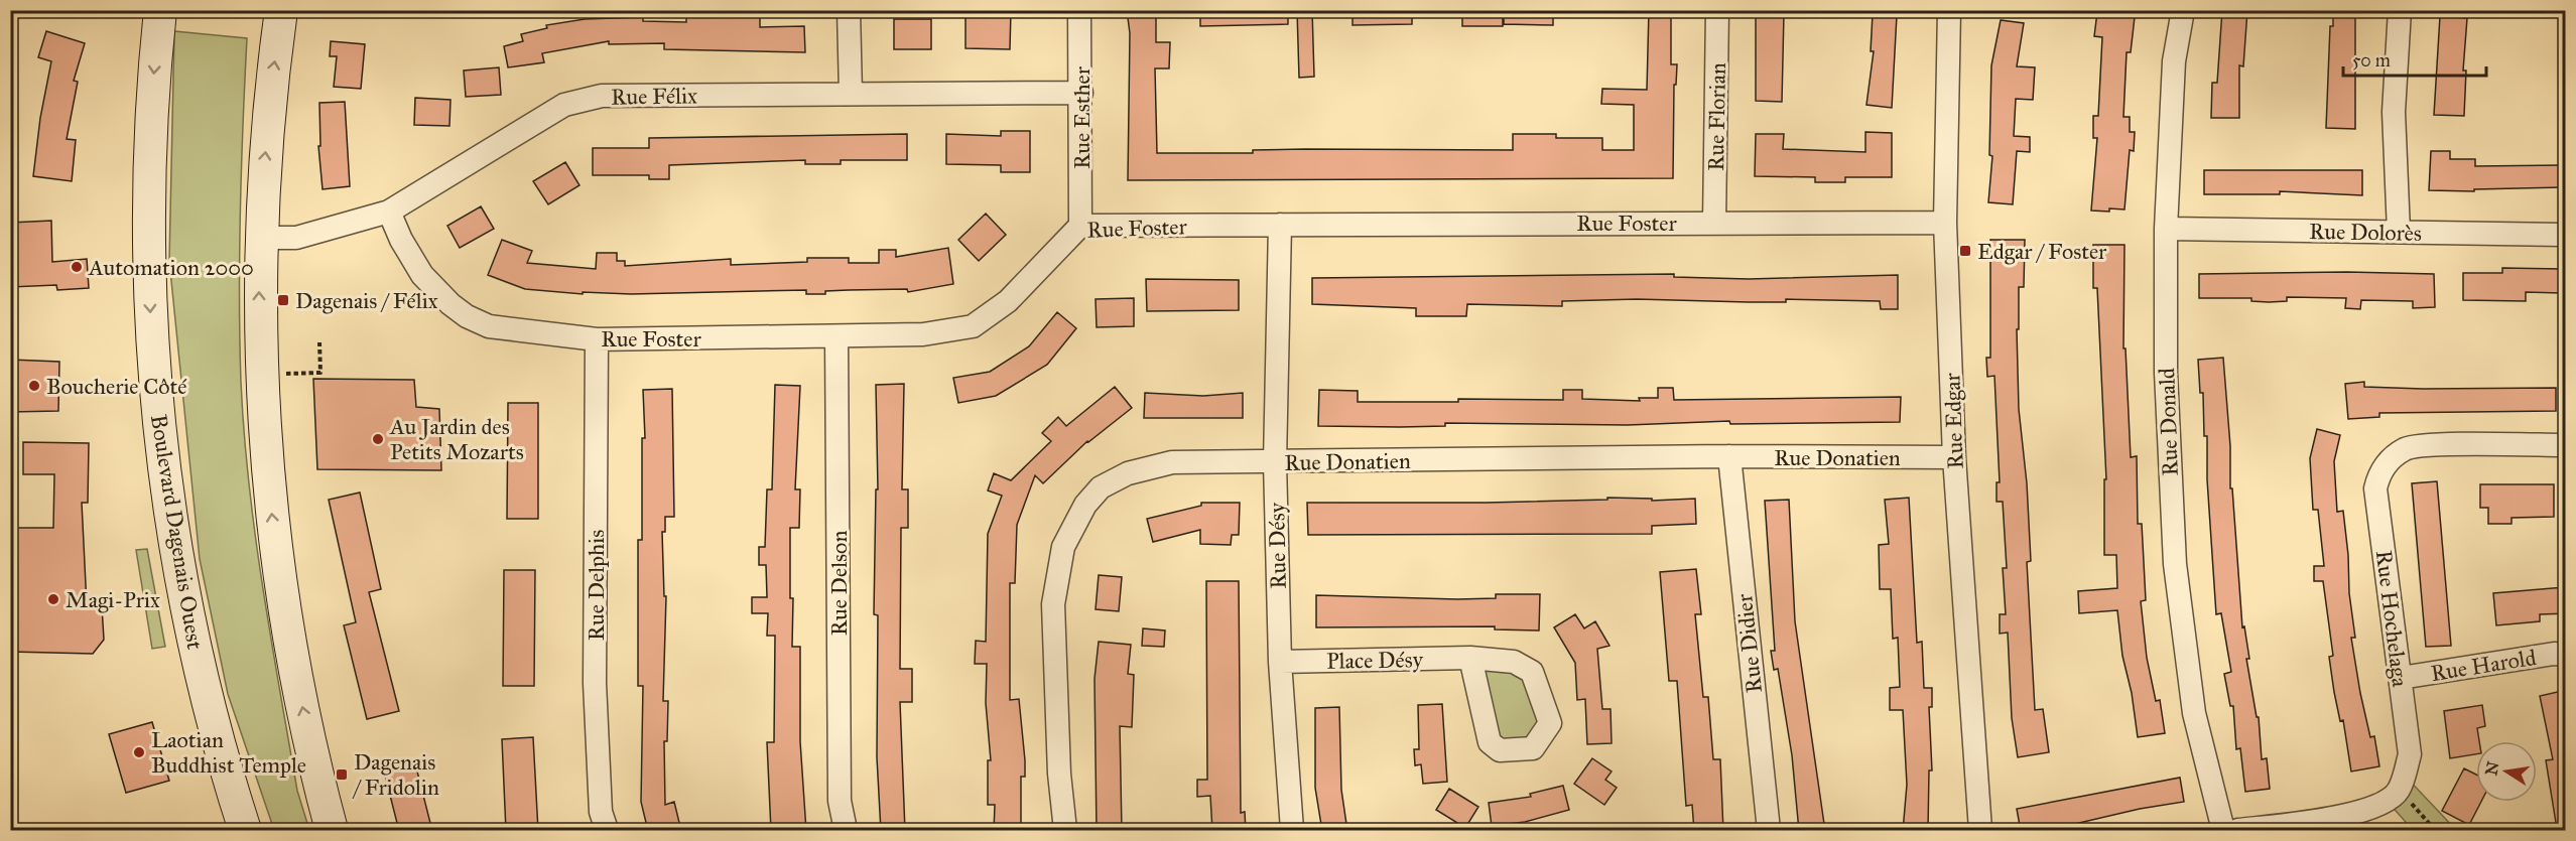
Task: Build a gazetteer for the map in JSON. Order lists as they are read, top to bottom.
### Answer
{
  "streets": {
    "main road": ["Boulevard Dagenais Ouest"],
    "street": [
      "Rue Félix",
      "Rue Florian",
      "Rue Esther",
      "Rue Foster",
      "Rue Dolorès",
      "Rue Edgar",
      "Rue Donald",
      "Rue Donatien",
      "Rue Désy",
      "Rue Delson",
      "Rue Delphis",
      "Rue Hochelaga",
      "Rue Didier",
      "Place Désy",
      "Rue Harold"
    ]
  },
  "crossings": [
    ["Rue Félix", "Rue Esther"],
    ["Rue Félix", "Rue Foster"],
    ["Rue Florian", "Rue Foster"],
    ["Rue Esther", "Rue Foster"],
    ["Rue Foster", "Rue Edgar"],
    ["Rue Foster", "Rue Désy"],
    ["Rue Foster", "Rue Delson"],
    ["Rue Foster", "Rue Delphis"],
    ["Rue Dolorès", "Rue Donald"],
    ["Rue Edgar", "Rue Donatien"],
    ["Rue Donatien", "Rue Désy"],
    ["Rue Donatien", "Rue Didier"],
    ["Rue Désy", "Place Désy"],
    ["Rue Hochelaga", "Rue Harold"]
  ],
  "places": {
    "transit": ["Edgar / Foster", "Dagenais / Félix", "Dagenais / Fridolin"],
    "other": [
      "Automation 2000",
      "Boucherie Côté",
      "Au Jardin des Petits Mozarts",
      "Magi-Prix",
      "Laotian Buddhist Temple"
    ]
  },
  "scale_bar": "50 m",
  "north": "left"
}
